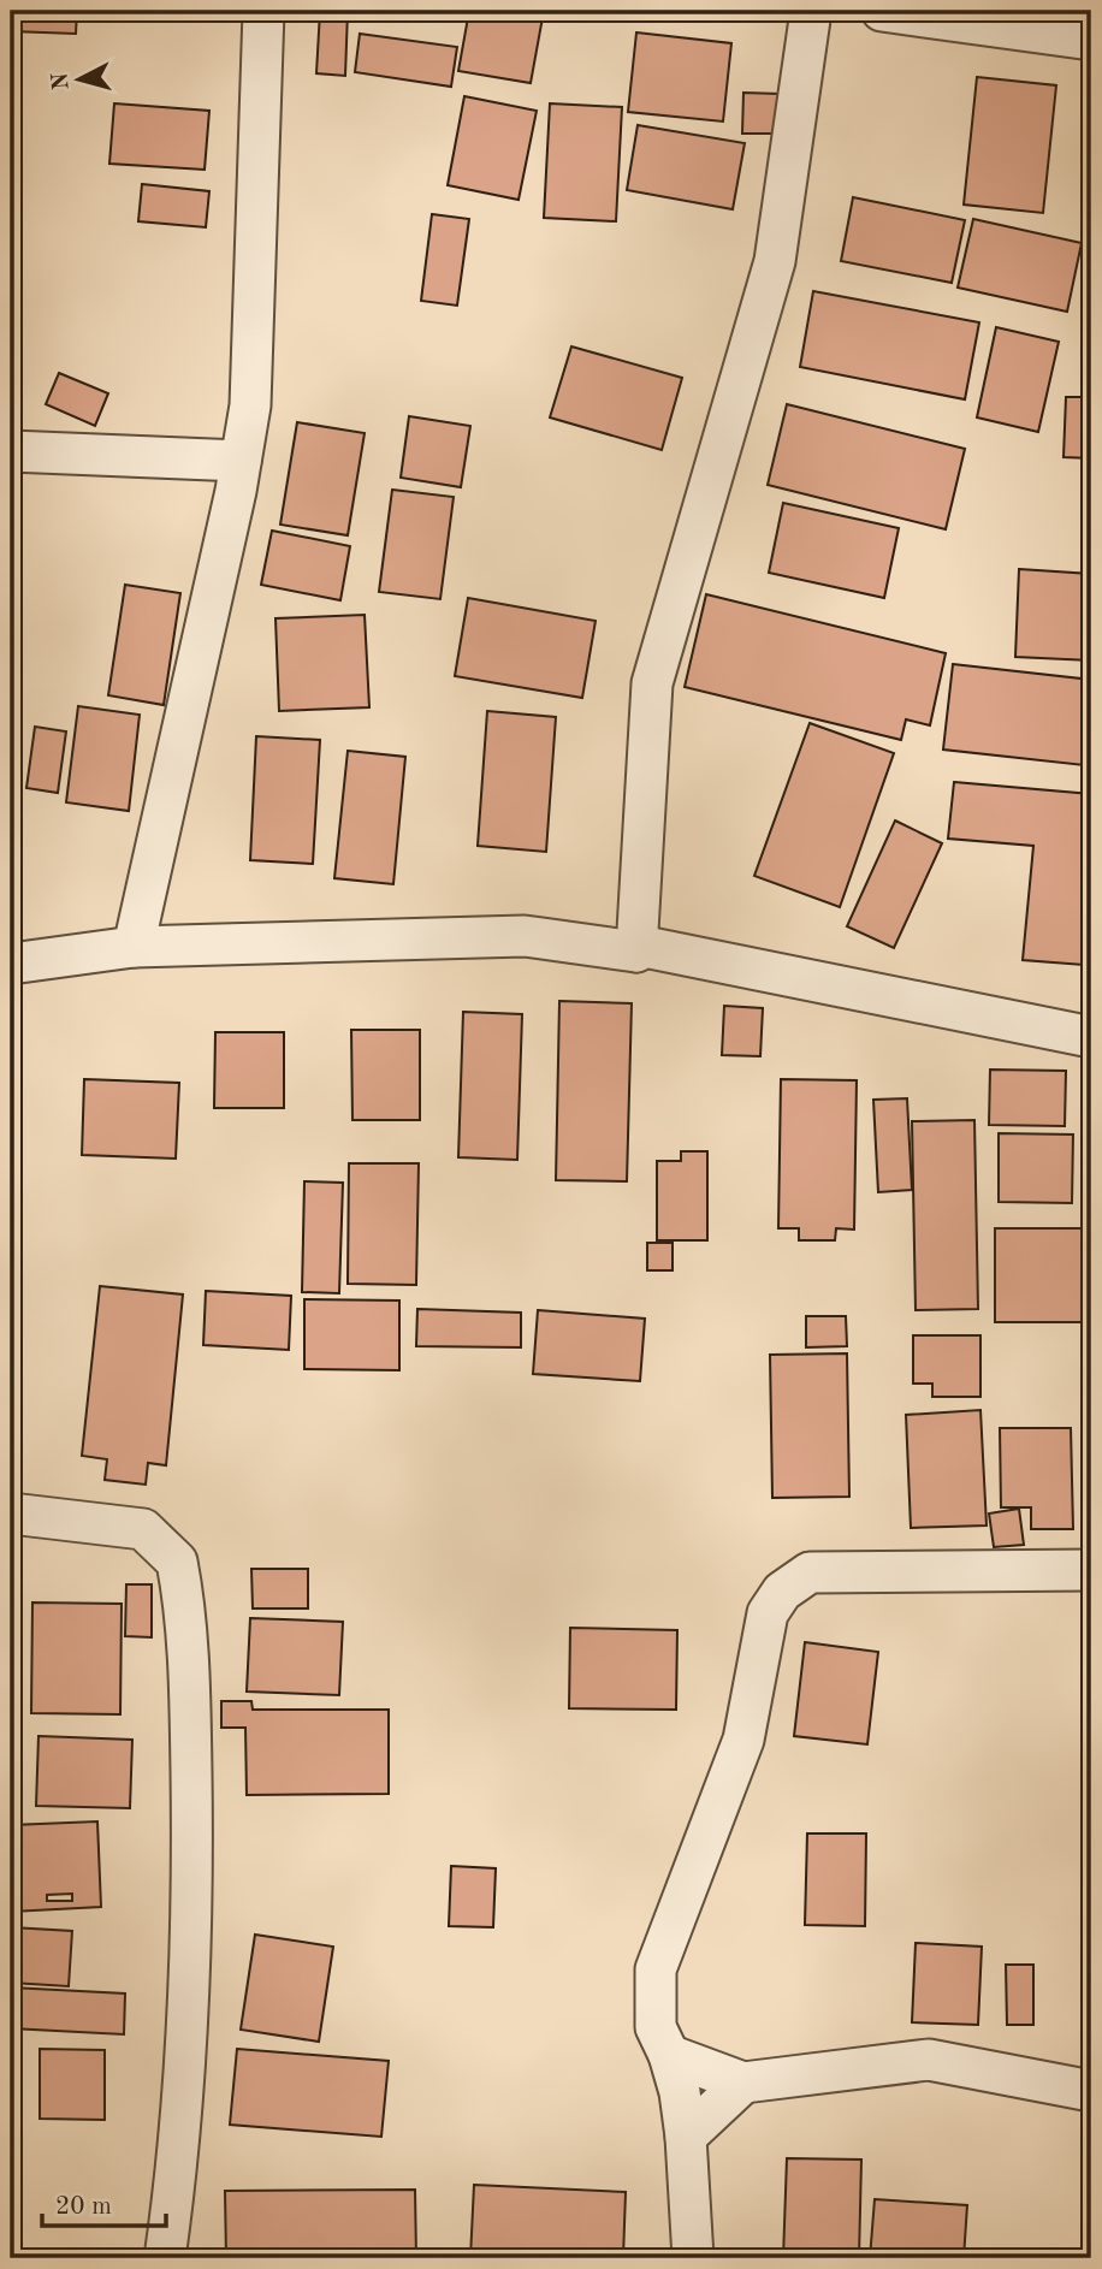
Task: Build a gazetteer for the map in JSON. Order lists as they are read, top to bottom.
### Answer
{
  "scale_bar": "20 m",
  "north": "left"
}
